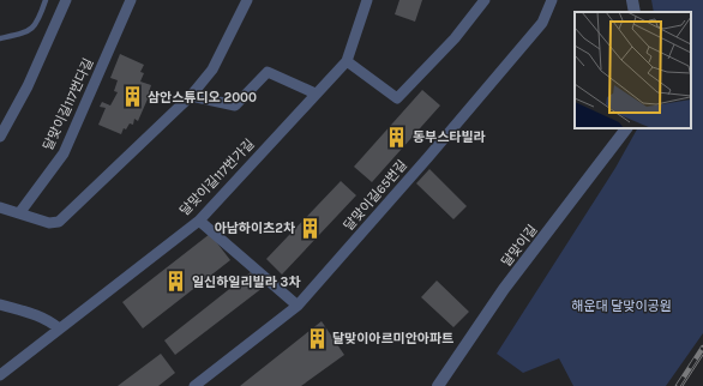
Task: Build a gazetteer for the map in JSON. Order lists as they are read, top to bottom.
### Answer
{
  "streets": {
    "street": [
      "달맞이길117번다길",
      "달맞이길117번가길",
      "달맞이길65번길",
      "달맞이길"
    ]
  },
  "parks": ["해운대 달맞이공원"],
  "places": {
    "building": [
      "삼안스튜디오 2000",
      "동부스타빌라",
      "아남하이츠2차",
      "일신하일리빌라 3차",
      "달맞이아르미안아파트"
    ]
  }
}
